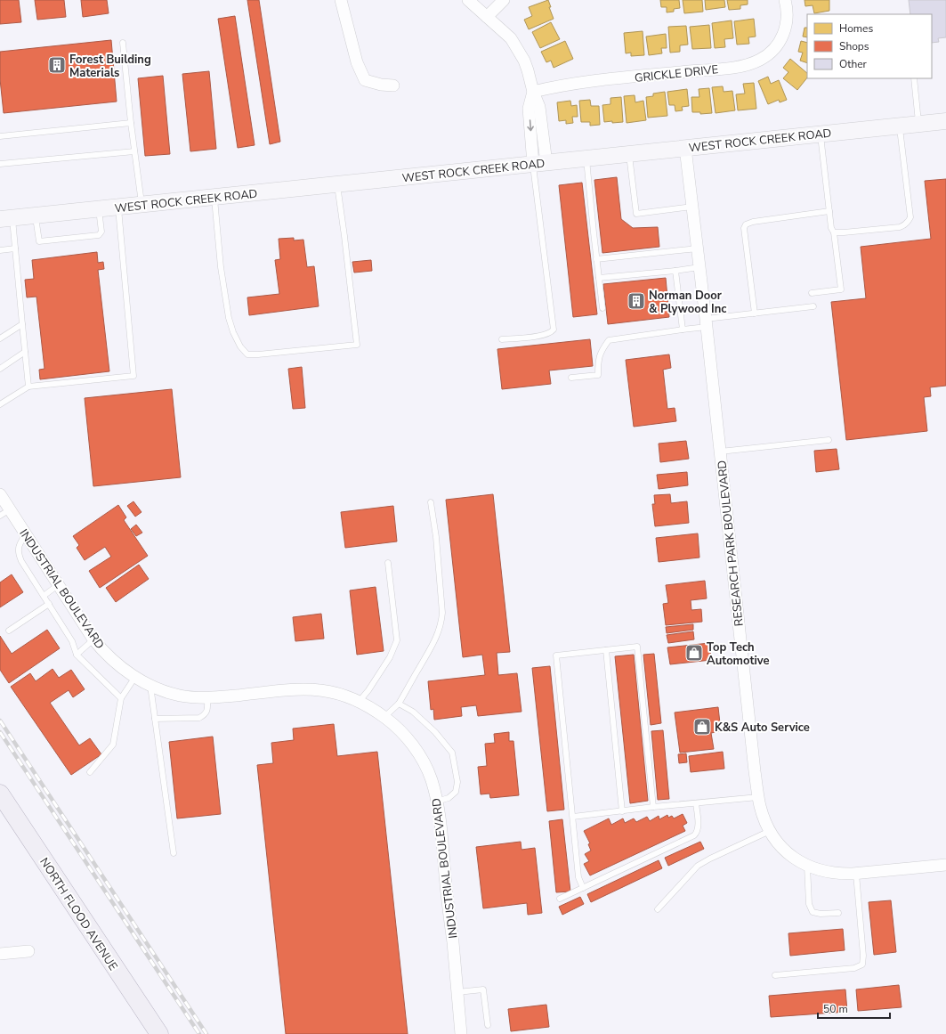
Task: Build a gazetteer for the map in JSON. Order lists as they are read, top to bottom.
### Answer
{
  "streets": {
    "main road": ["WEST ROCK CREEK ROAD", "NORTH FLOOD AVENUE"],
    "street": ["GRICKLE DRIVE", "RESEARCH PARK BOULEVARD", "INDUSTRIAL BOULEVARD"]
  },
  "crossings": [
    ["WEST ROCK CREEK ROAD", "RESEARCH PARK BOULEVARD"]
  ],
  "places": {
    "building": ["Forest Building Materials", "Norman Door & Plywood Inc"],
    "shop": ["Top Tech Automotive", "K&S Auto Service"]
  },
  "legend": ["Homes", "Shops", "Other"],
  "scale_bar": "50 m"
}
